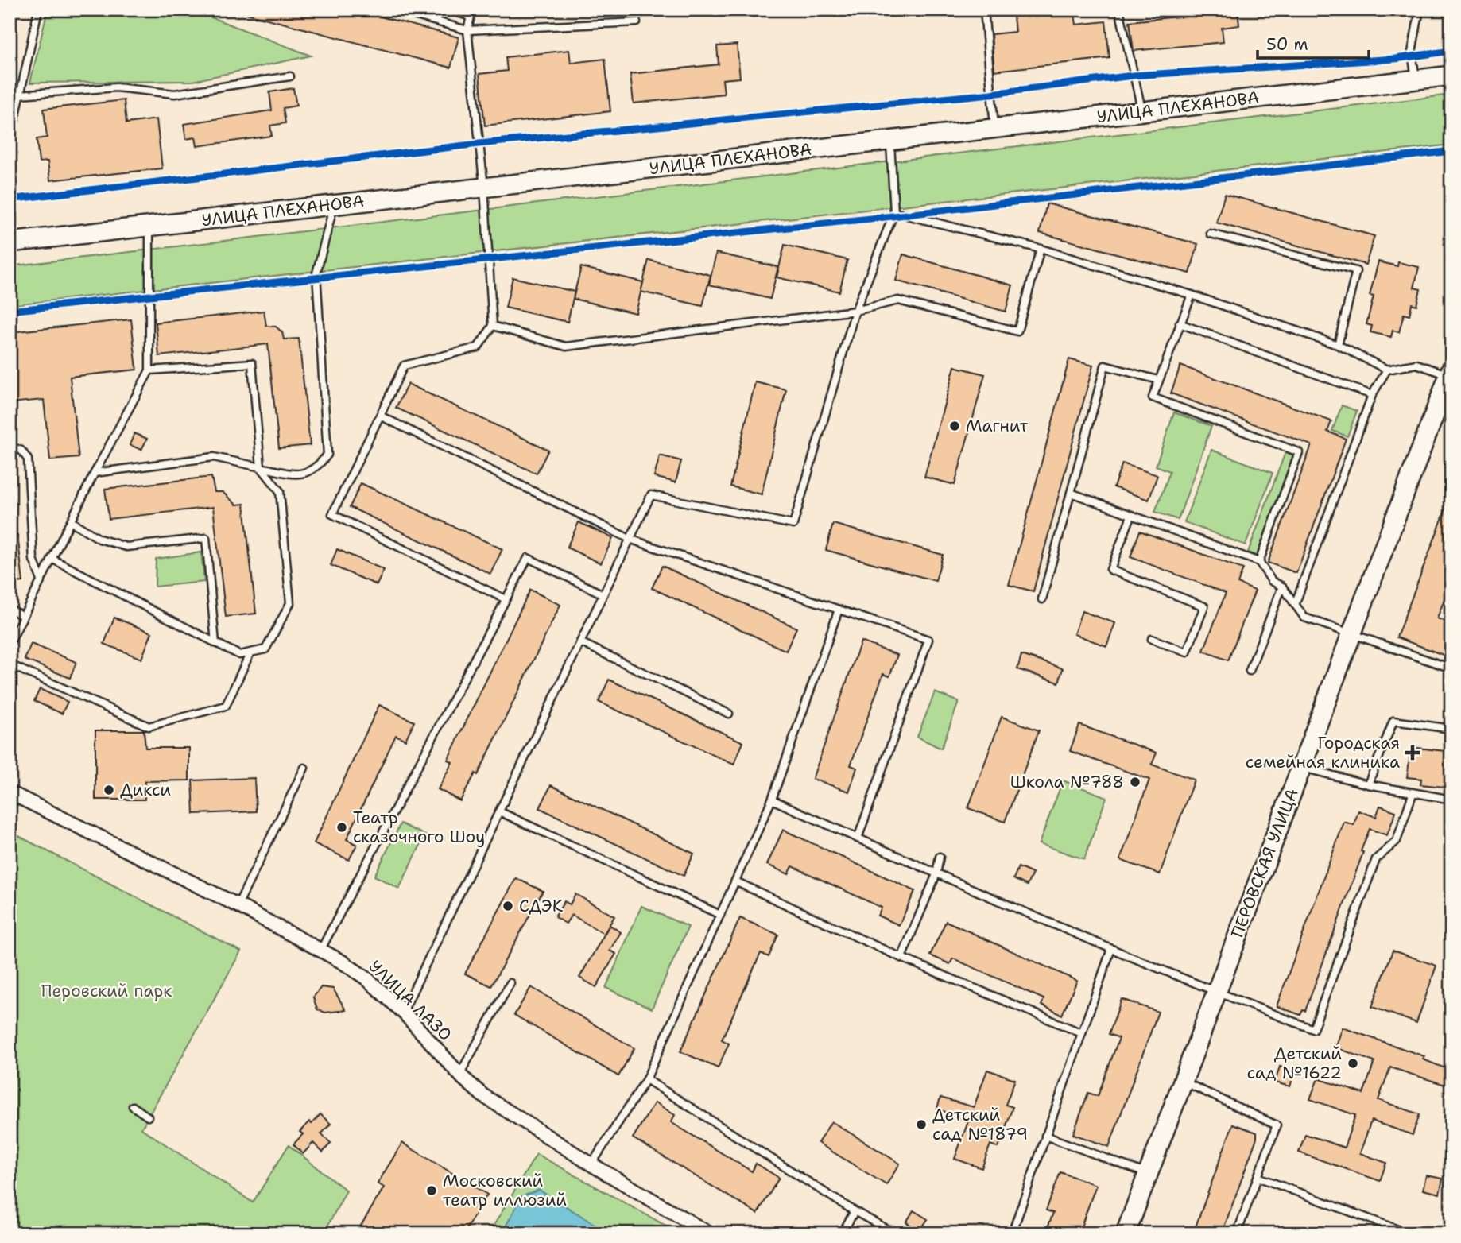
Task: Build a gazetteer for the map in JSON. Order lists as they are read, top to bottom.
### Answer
{
  "streets": {
    "street": ["УЛИЦА ПЛЕХАНОВА", "ПЕРОВСКАЯ УЛИЦА", "УЛИЦА ЛАЗО"]
  },
  "parks": ["Перовский парк"],
  "places": {
    "other": [
      "Магнит",
      "Школа №788",
      "Дикси",
      "Театр сказочного Шоу",
      "СДЭК",
      "Детский сад №1622",
      "Детский сад №1879",
      "Московский театр иллюзий"
    ],
    "health": ["Городская семейная клиника"]
  },
  "scale_bar": "50 m"
}
